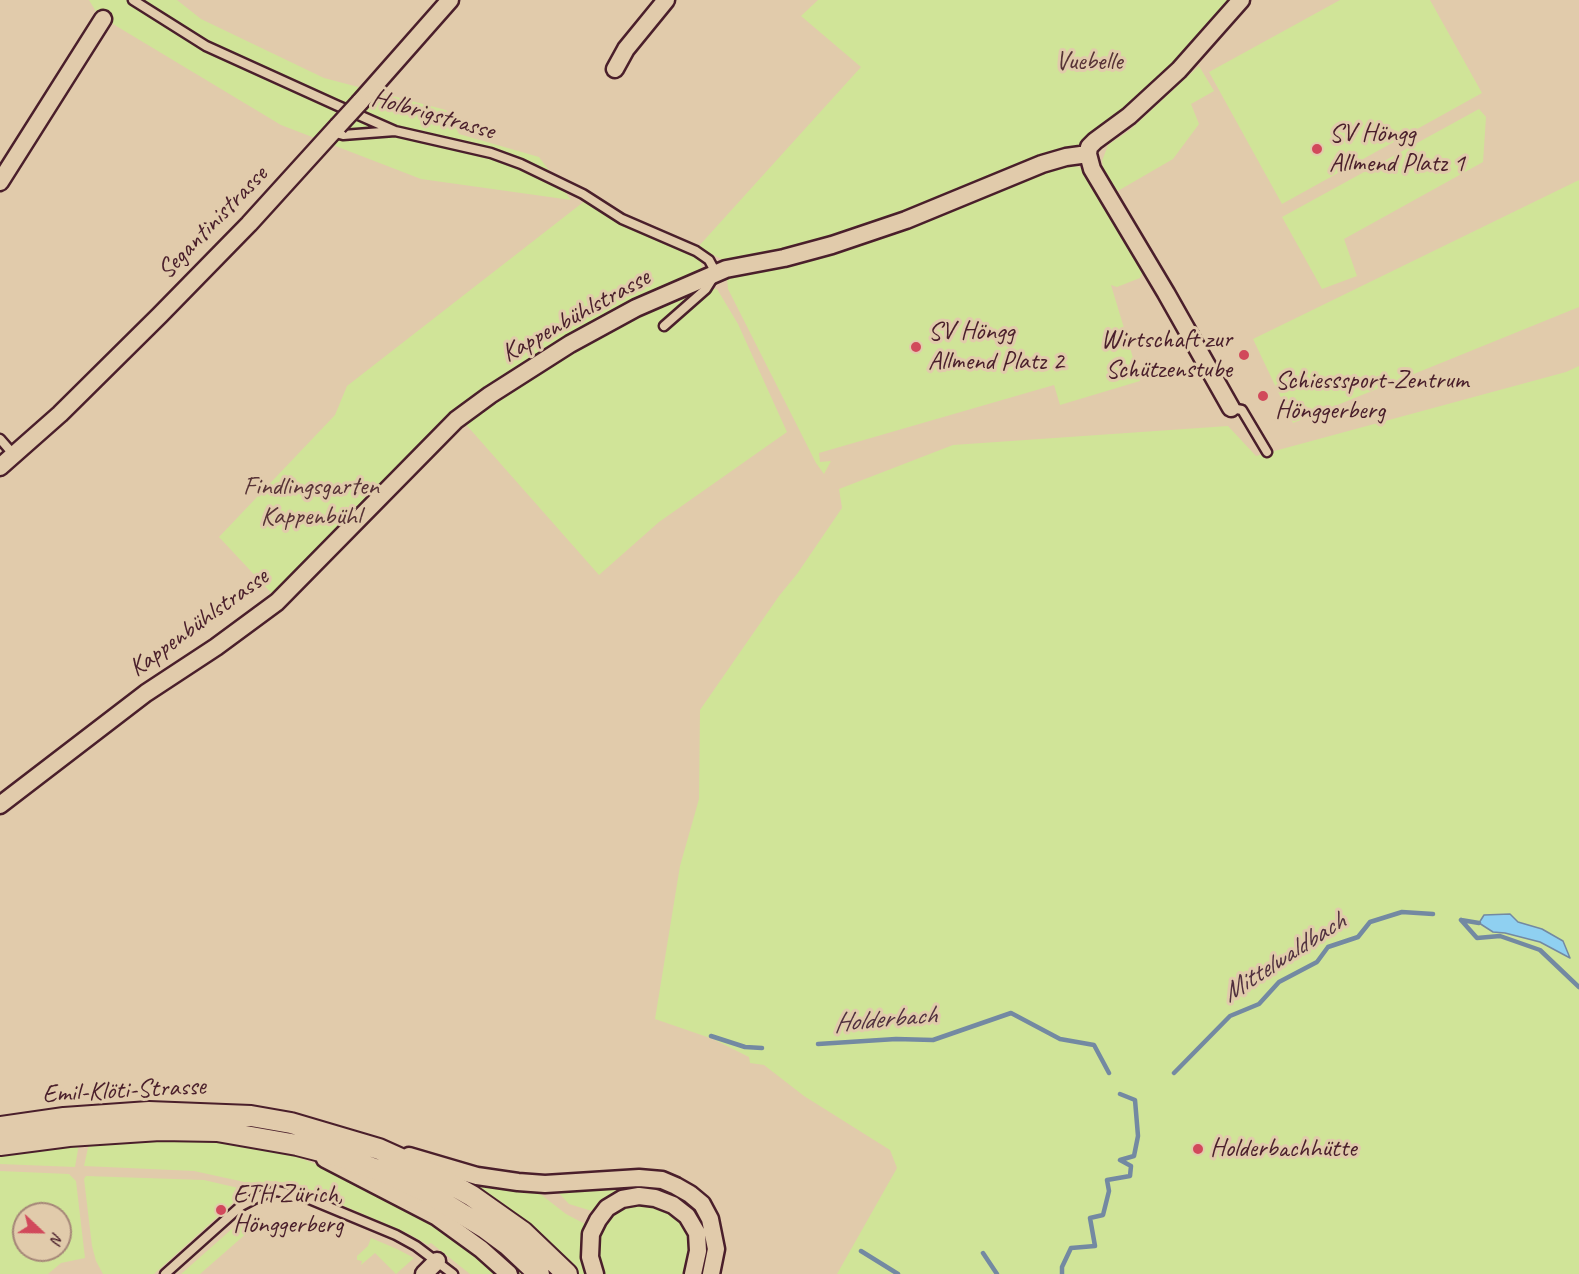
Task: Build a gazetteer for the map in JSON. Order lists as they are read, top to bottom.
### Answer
{
  "streets": {
    "street": ["Segantinistrasse", "Kappenbühlstrasse", "Emil-Klöti-Strasse"],
    "lane": ["Holbrigstrasse"]
  },
  "crossings": [
    ["Holbrigstrasse", "Kappenbühlstrasse"]
  ],
  "water": ["Mittelwaldbach", "Holderbach"],
  "parks": ["Vuebelle", "Findlingsgarten Kappenbühl"],
  "places": [
    "SV Höngg Allmend Platz 1",
    "SV Höngg Allmend Platz 2",
    "Wirtschaft zur Schützenstube",
    "Schiesssport-Zentrum Hönggerberg",
    "Holderbachhütte",
    "ETH Zürich, Hönggerberg"
  ],
  "north": "right"
}
